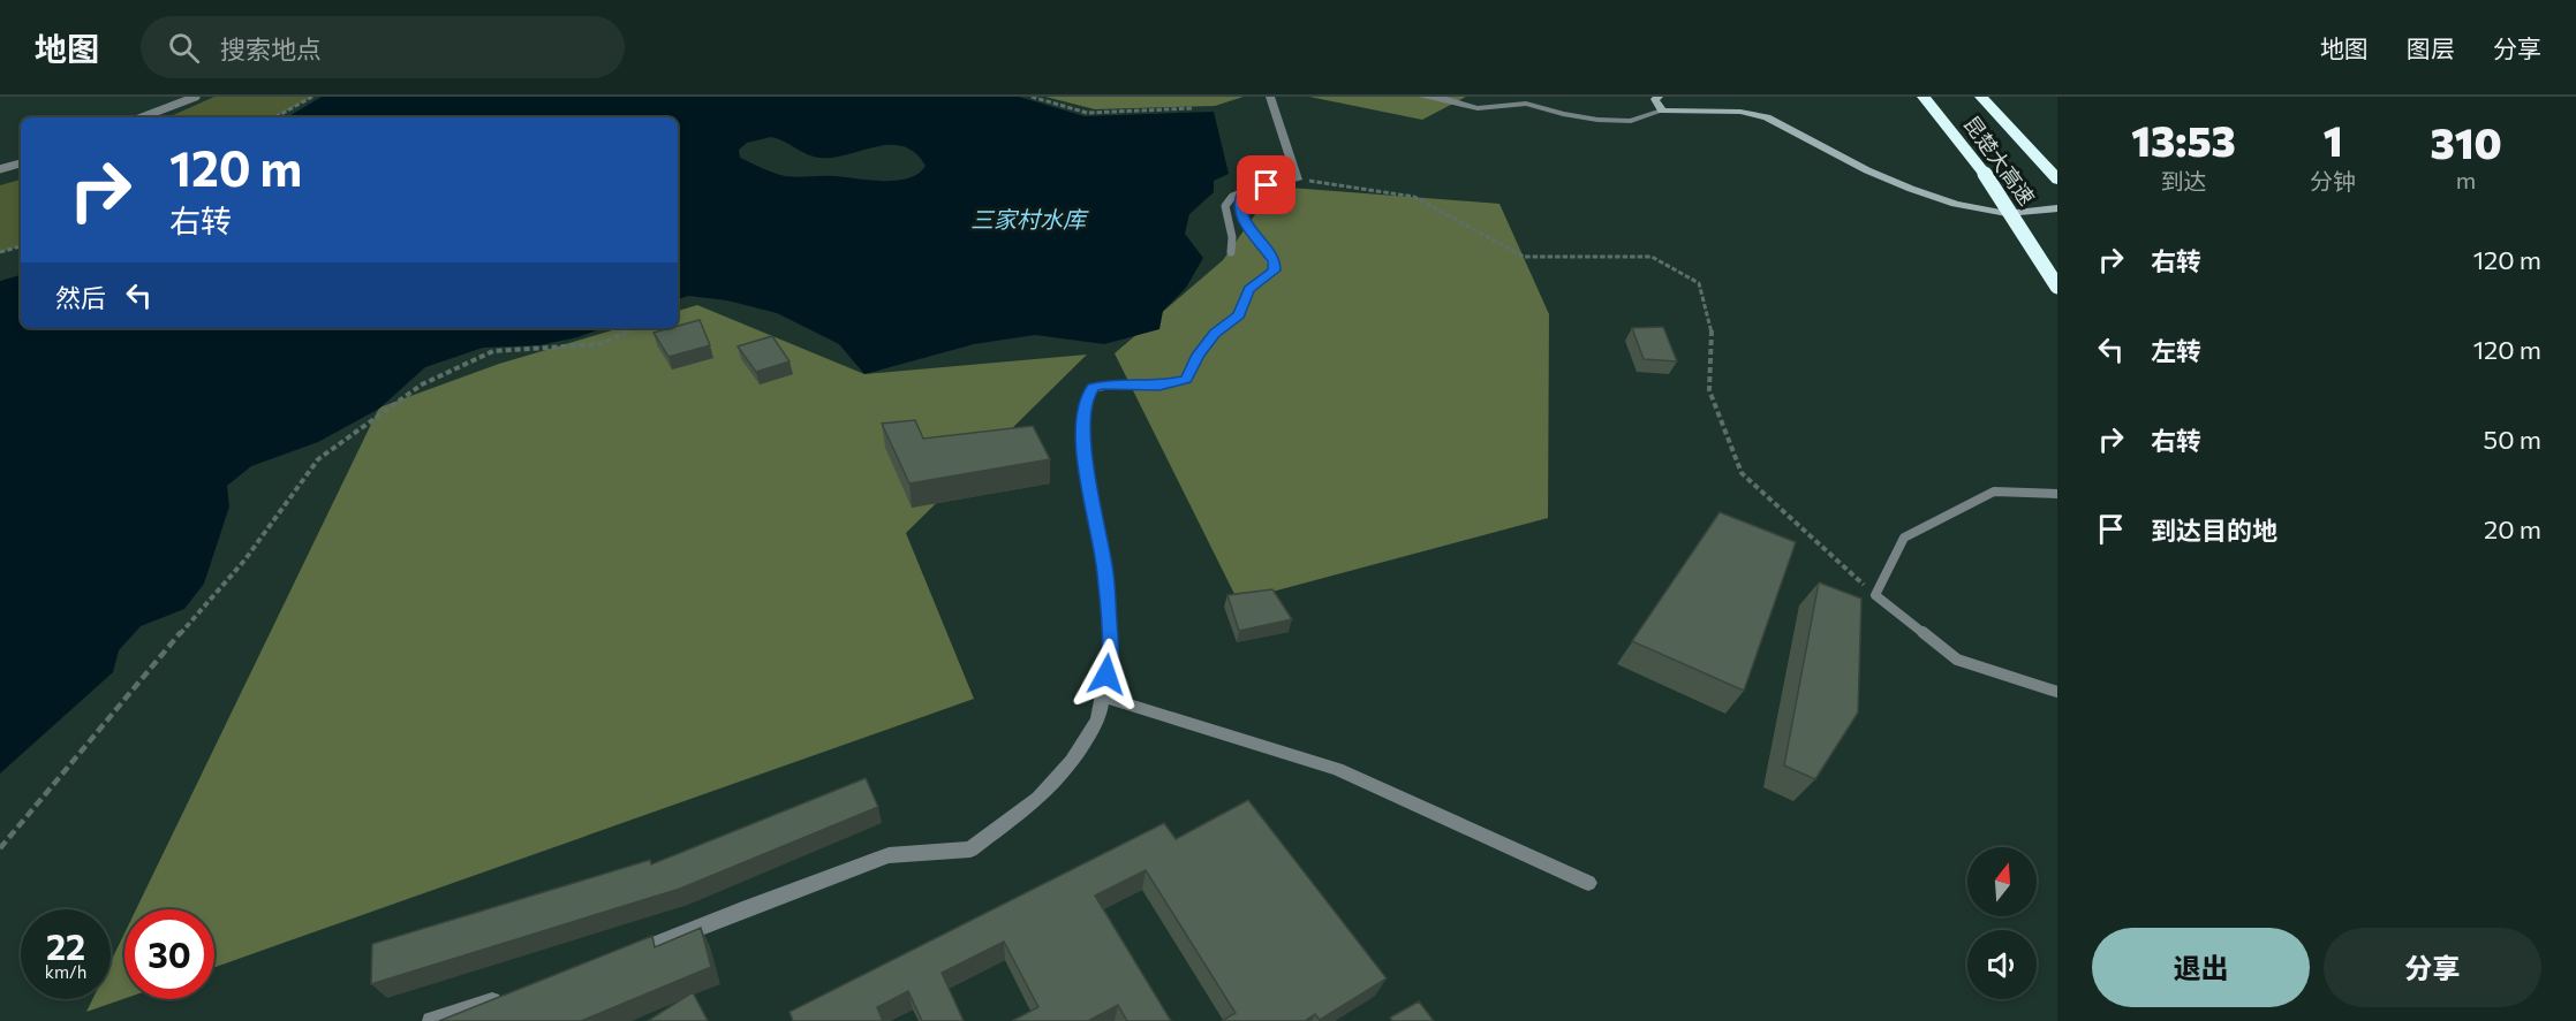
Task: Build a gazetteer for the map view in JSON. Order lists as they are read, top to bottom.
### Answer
{
  "streets": {
    "highway": ["昆楚大高速"]
  },
  "water": ["三家村水库"],
  "north": "top",
  "page": {
    "header": "地图",
    "search": "搜索地点",
    "nav": ["地图", "图层", "分享"],
    "eta": [
      "13:53",
      "到达",
      "1",
      "分钟",
      "310",
      "m"
    ],
    "turn": ["120 m", "右转"],
    "list": [
      {
        "name": "右转",
        "value": "120 m"
      },
      {
        "name": "左转",
        "value": "120 m"
      },
      {
        "name": "右转",
        "value": "50 m"
      },
      {
        "name": "到达目的地",
        "value": "20 m"
      }
    ],
    "then": "然后",
    "speed": "22 km/h",
    "limit": "30",
    "buttons": ["退出", "分享"]
  }
}
